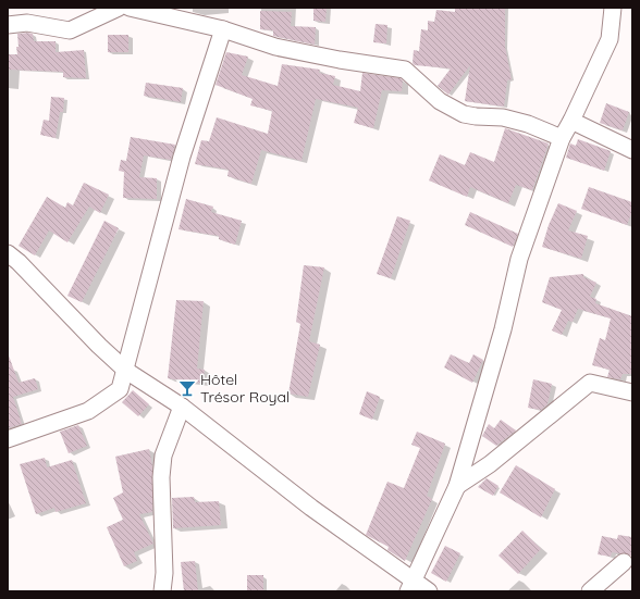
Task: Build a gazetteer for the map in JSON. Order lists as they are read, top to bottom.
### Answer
{
  "places": {
    "bar": ["Hôtel Trésor Royal"]
  }
}
